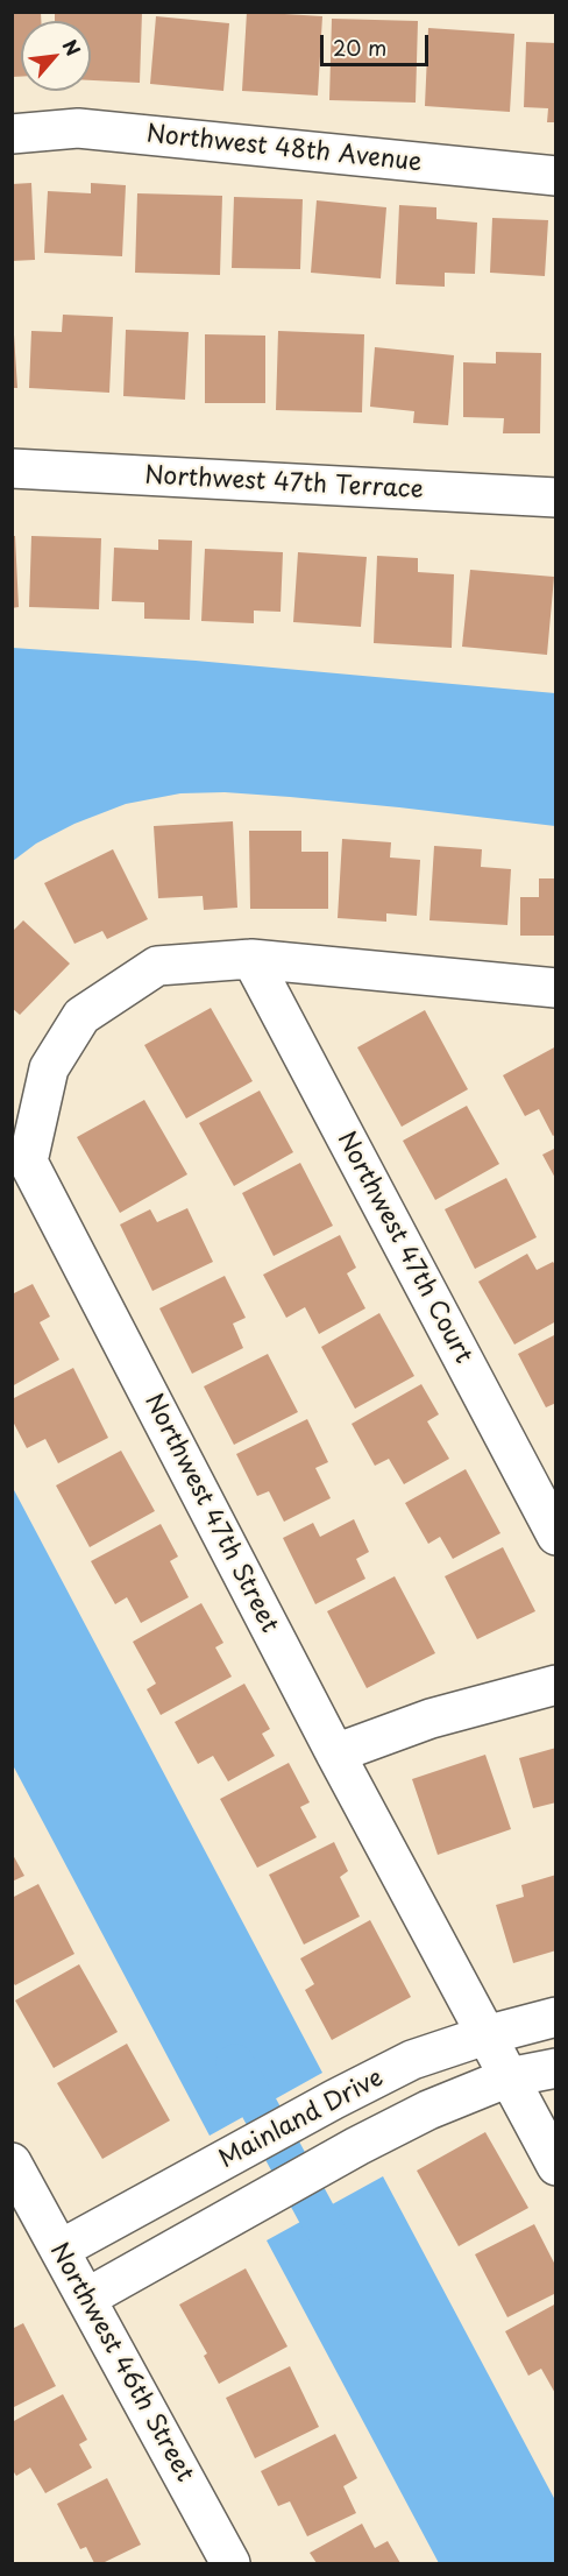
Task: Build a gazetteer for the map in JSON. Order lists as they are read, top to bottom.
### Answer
{
  "streets": {
    "street": [
      "Northwest 48th Avenue",
      "Northwest 47th Terrace",
      "Northwest 47th Court",
      "Northwest 47th Street",
      "Mainland Drive",
      "Northwest 46th Street"
    ]
  },
  "crossings": [
    ["Northwest 47th Court", "Northwest 47th Street"],
    ["Northwest 47th Street", "Mainland Drive"],
    ["Mainland Drive", "Northwest 46th Street"]
  ],
  "scale_bar": "20 m",
  "north": "top right"
}
